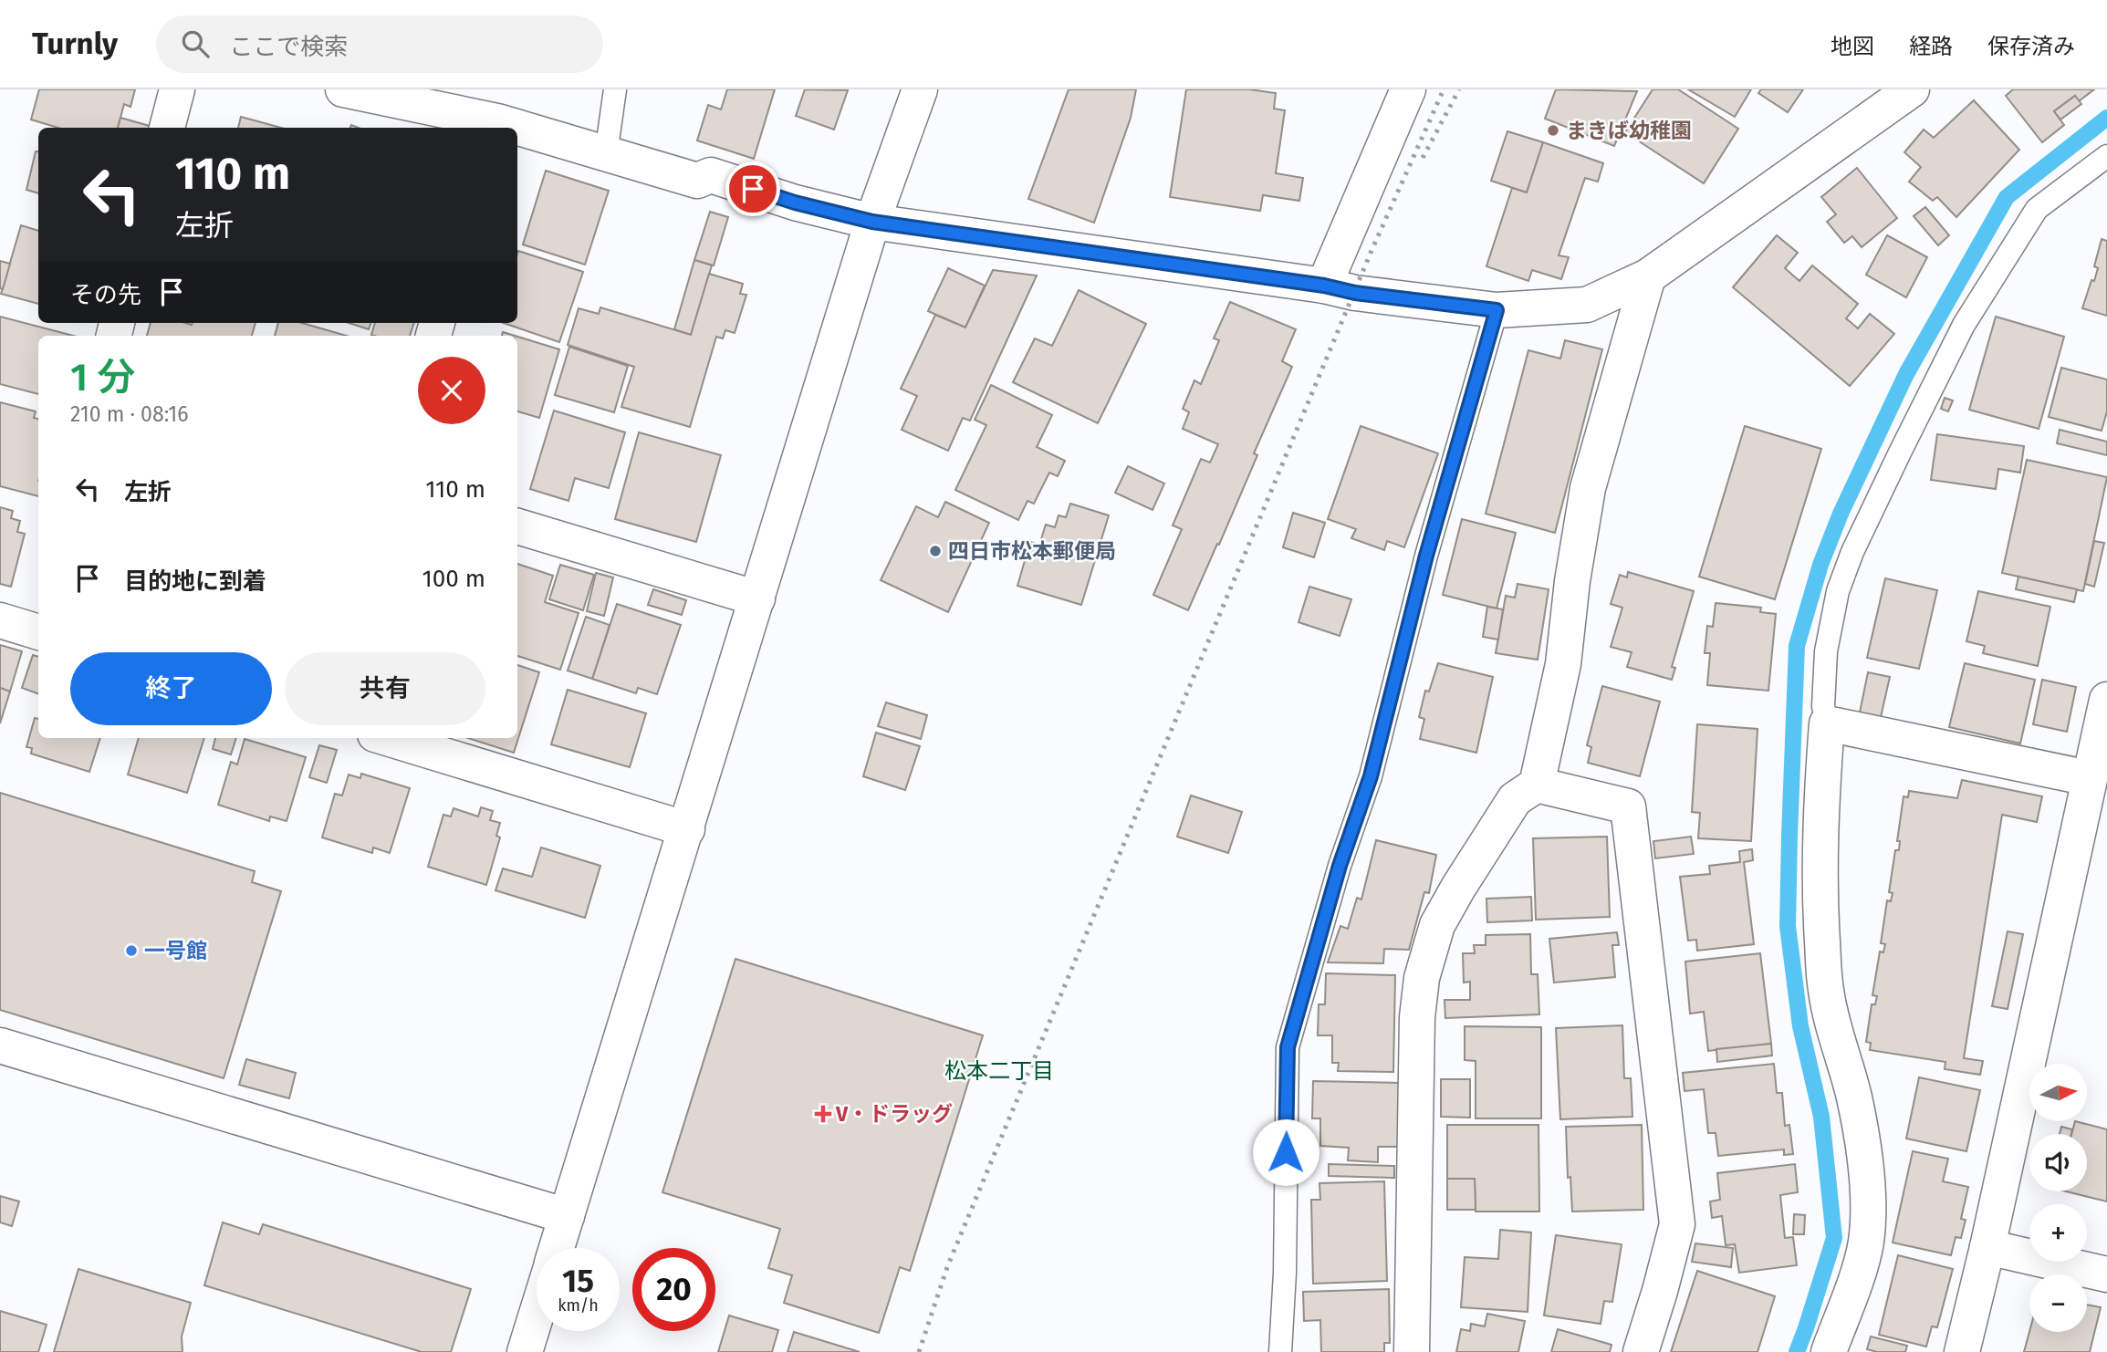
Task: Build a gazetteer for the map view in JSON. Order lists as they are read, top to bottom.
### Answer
{
  "districts": ["松本二丁目"],
  "places": {
    "other": ["まきば幼稚園", "四日市松本郵便局", "一号館"],
    "health": ["V・ドラッグ"]
  },
  "north": "right",
  "page": {
    "header": "Turnly",
    "search": "ここで検索",
    "nav": ["地図", "経路", "保存済み"],
    "turn": ["110 m", "左折"],
    "then": "その先",
    "heading": ["1 分", "210 m · 08:16"],
    "list": [
      {
        "name": "左折",
        "value": "110 m"
      },
      {
        "name": "目的地に到着",
        "value": "100 m"
      }
    ],
    "buttons": ["終了", "共有"],
    "map_buttons": ["+", "−"],
    "speed": "15 km/h",
    "limit": "20"
  }
}
